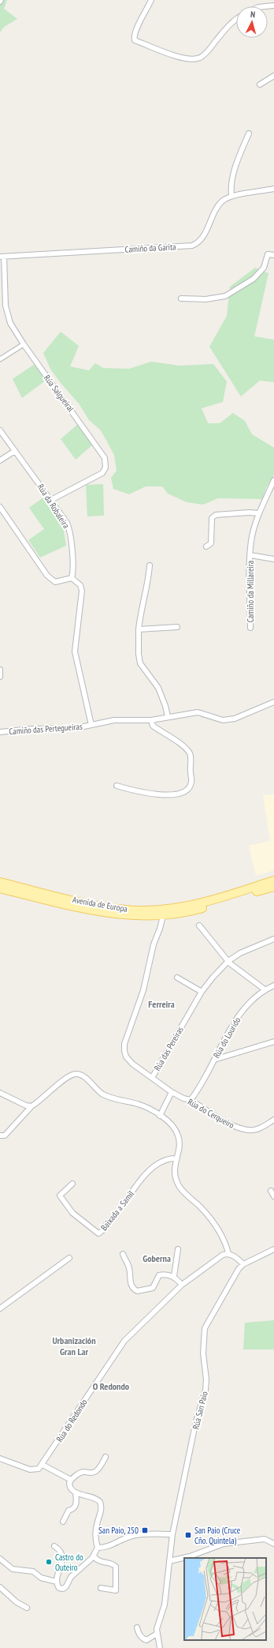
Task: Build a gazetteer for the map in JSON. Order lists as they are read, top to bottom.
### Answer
{
  "streets": {
    "main road": ["Avenida de Europa"],
    "street": [
      "Camiño da Garita",
      "Rúa Salgueiral",
      "Rúa da Robaleira",
      "Camiño da Millareira",
      "Camiño das Pertegueiras",
      "Rúa do Lourido",
      "Rúa das Pereiras",
      "Rúa do Cerqueiro",
      "Baixada a Samil",
      "Rúa San Paio",
      "Rúa do Redondo"
    ]
  },
  "crossings": [
    ["Camiño da Garita", "Rúa Salgueiral"],
    ["Rúa Salgueiral", "Rúa da Robaleira"],
    ["Rúa da Robaleira", "Camiño das Pertegueiras"],
    ["Avenida de Europa", "Rúa das Pereiras"],
    ["Rúa do Lourido", "Rúa do Cerqueiro"],
    ["Rúa das Pereiras", "Rúa do Cerqueiro"]
  ],
  "districts": [
    "Ferreira",
    "Goberna",
    "Urbanización Gran Lar",
    "O Redondo"
  ],
  "places": {
    "transit": ["San Paio, 250", "San Paio (Cruce Cño. Quintela)"],
    "other": ["Castro do Outeiro"]
  },
  "north": "top"
}
